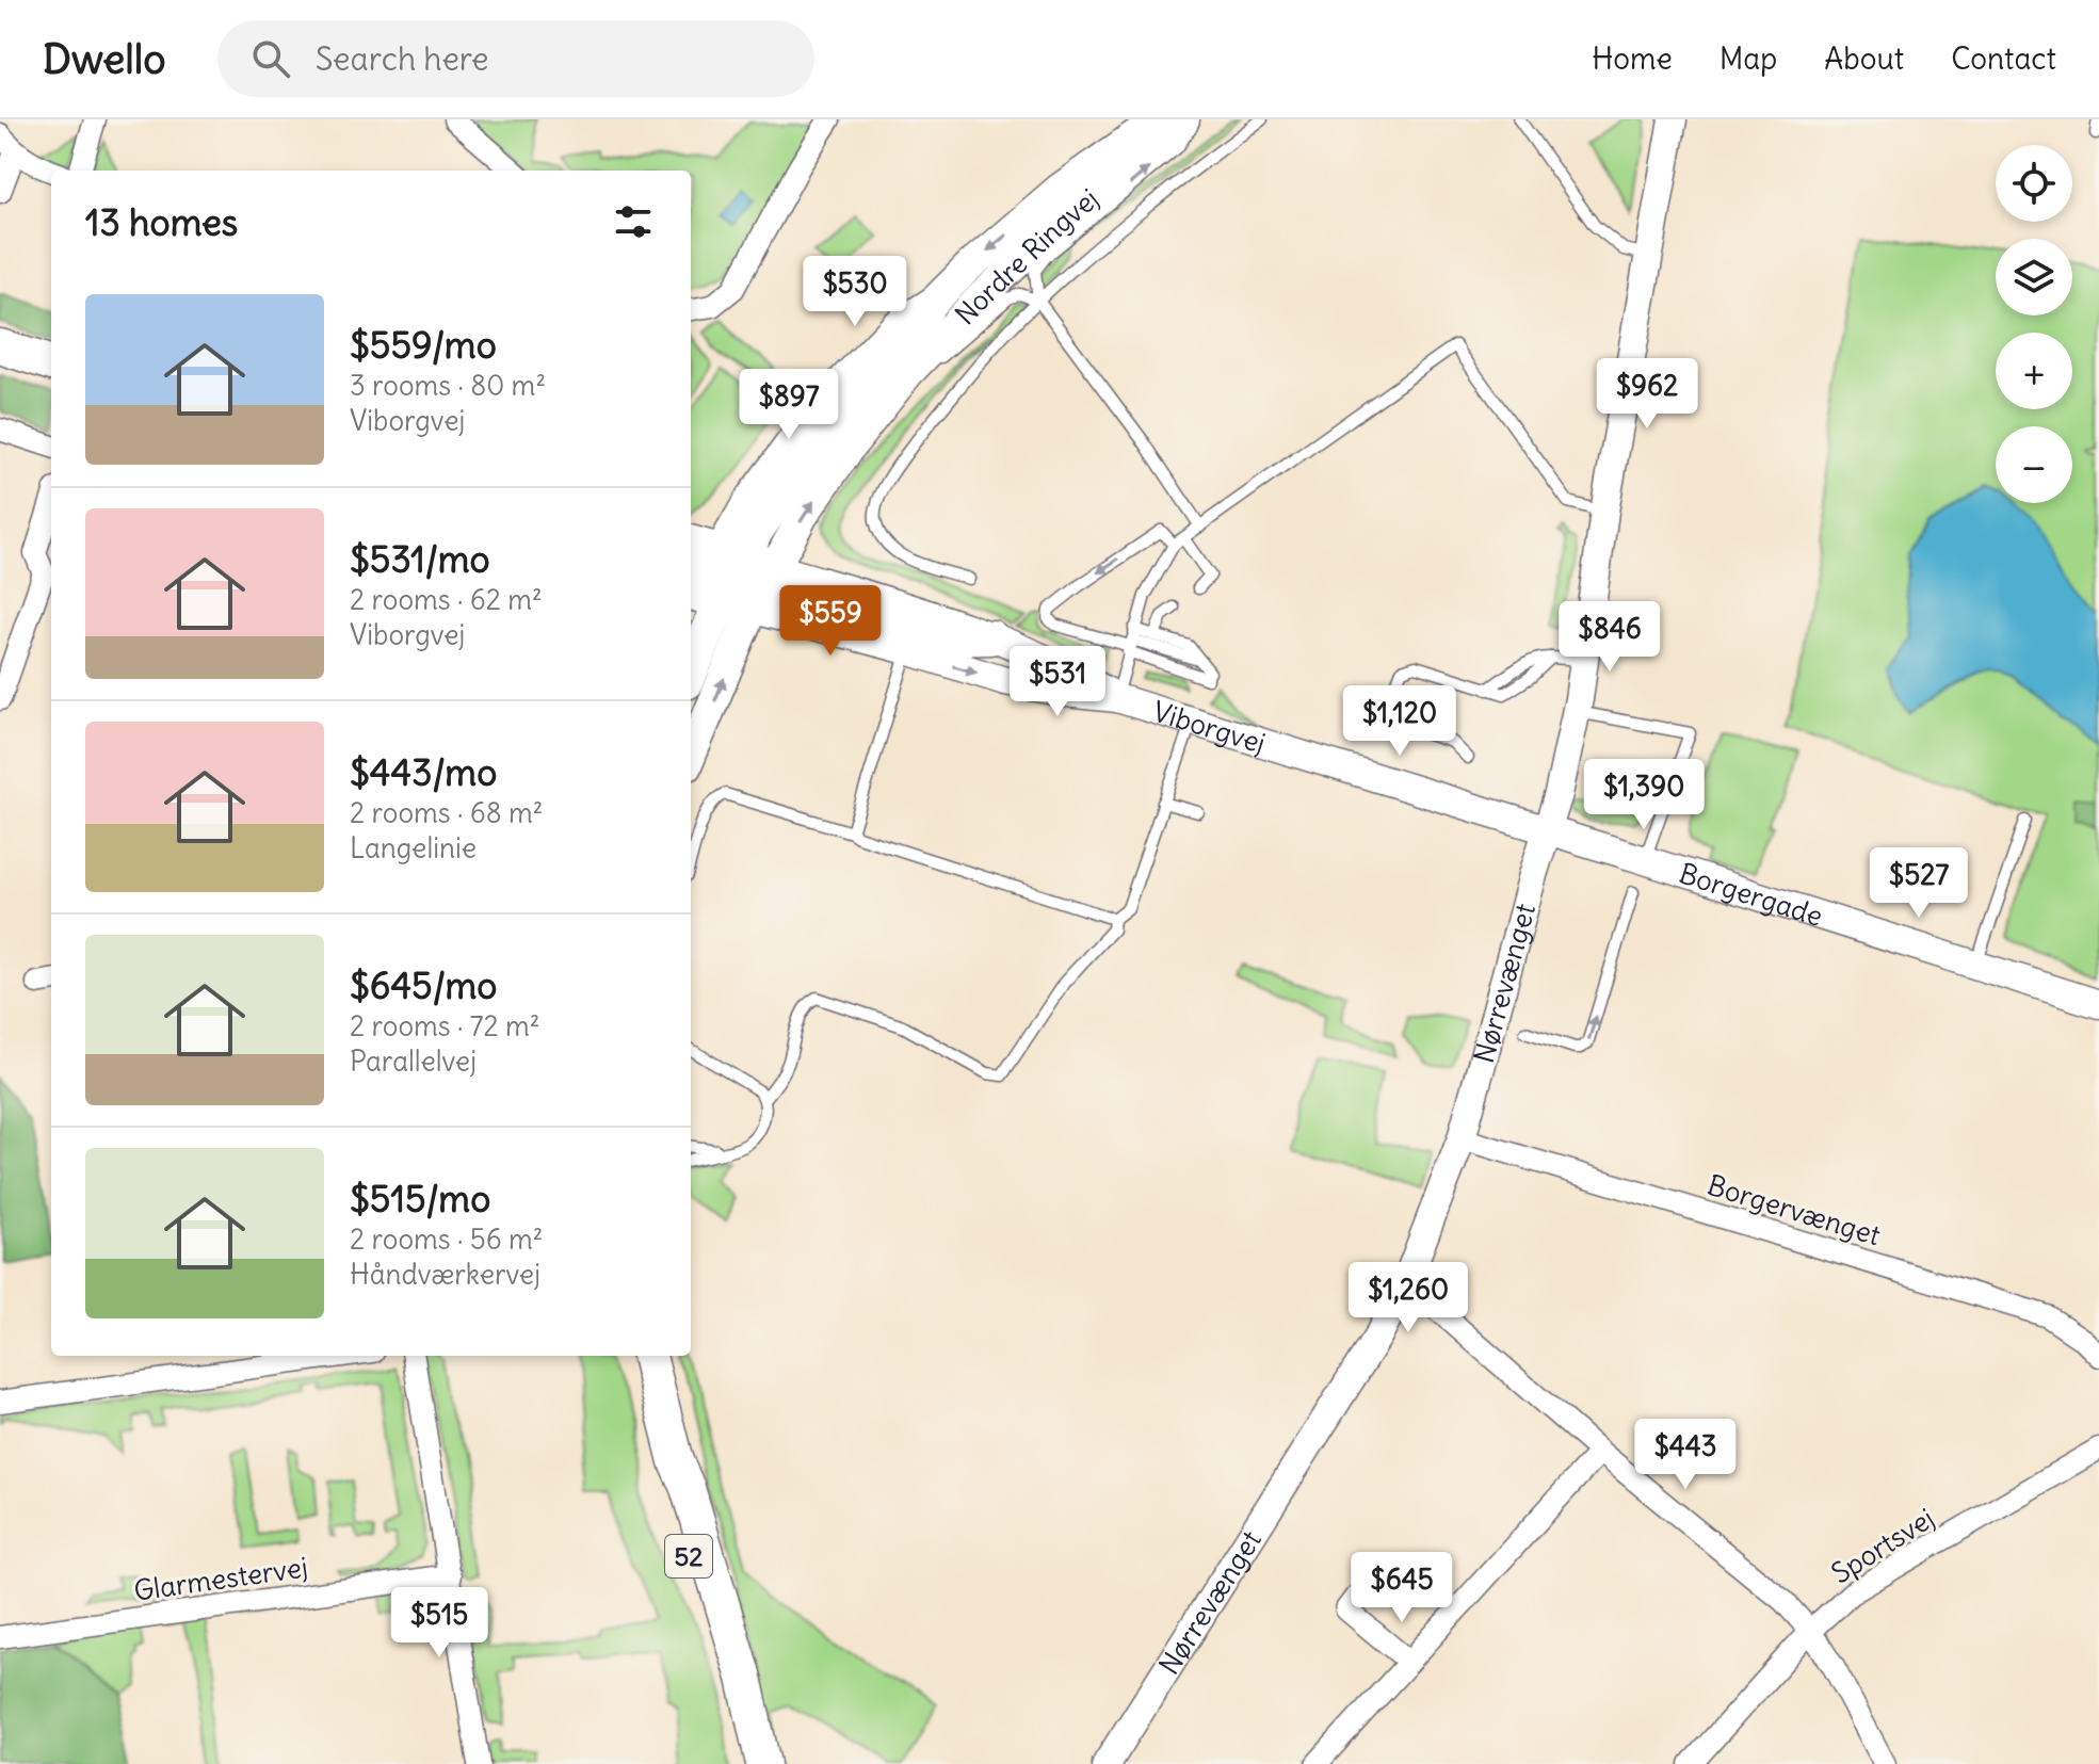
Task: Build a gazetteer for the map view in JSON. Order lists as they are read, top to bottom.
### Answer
{
  "streets": {
    "main road": ["Nordre Ringvej", "Viborgvej", "52"],
    "street": [
      "Borgergade",
      "Nørrevænget",
      "Borgervænget",
      "Sportsvej",
      "Glarmestervej"
    ]
  },
  "crossings": [
    ["Nordre Ringvej", "Viborgvej"],
    ["Viborgvej", "Borgergade"],
    ["Viborgvej", "Nørrevænget"],
    ["Borgergade", "Nørrevænget"],
    ["Nørrevænget", "Borgervænget"]
  ],
  "page": {
    "header": "Dwello",
    "search": "Search here",
    "nav": [
      "Home",
      "Map",
      "About",
      "Contact"
    ],
    "map_buttons": ["+", "−"],
    "heading": "13 homes",
    "price": [
      "$530",
      "$962",
      "$897",
      "$559",
      "$846",
      "$531",
      "$1,120",
      "$1,390",
      "$527",
      "$1,260",
      "$443",
      "$645",
      "$515"
    ],
    "list": [
      {
        "name": "$559/mo",
        "note": "3 rooms · 80 m² · Viborgvej"
      },
      {
        "name": "$531/mo",
        "note": "2 rooms · 62 m² · Viborgvej"
      },
      {
        "name": "$443/mo",
        "note": "2 rooms · 68 m² · Langelinie"
      },
      {
        "name": "$645/mo",
        "note": "2 rooms · 72 m² · Parallelvej"
      },
      {
        "name": "$515/mo",
        "note": "2 rooms · 56 m² · Håndværkervej"
      }
    ]
  }
}
